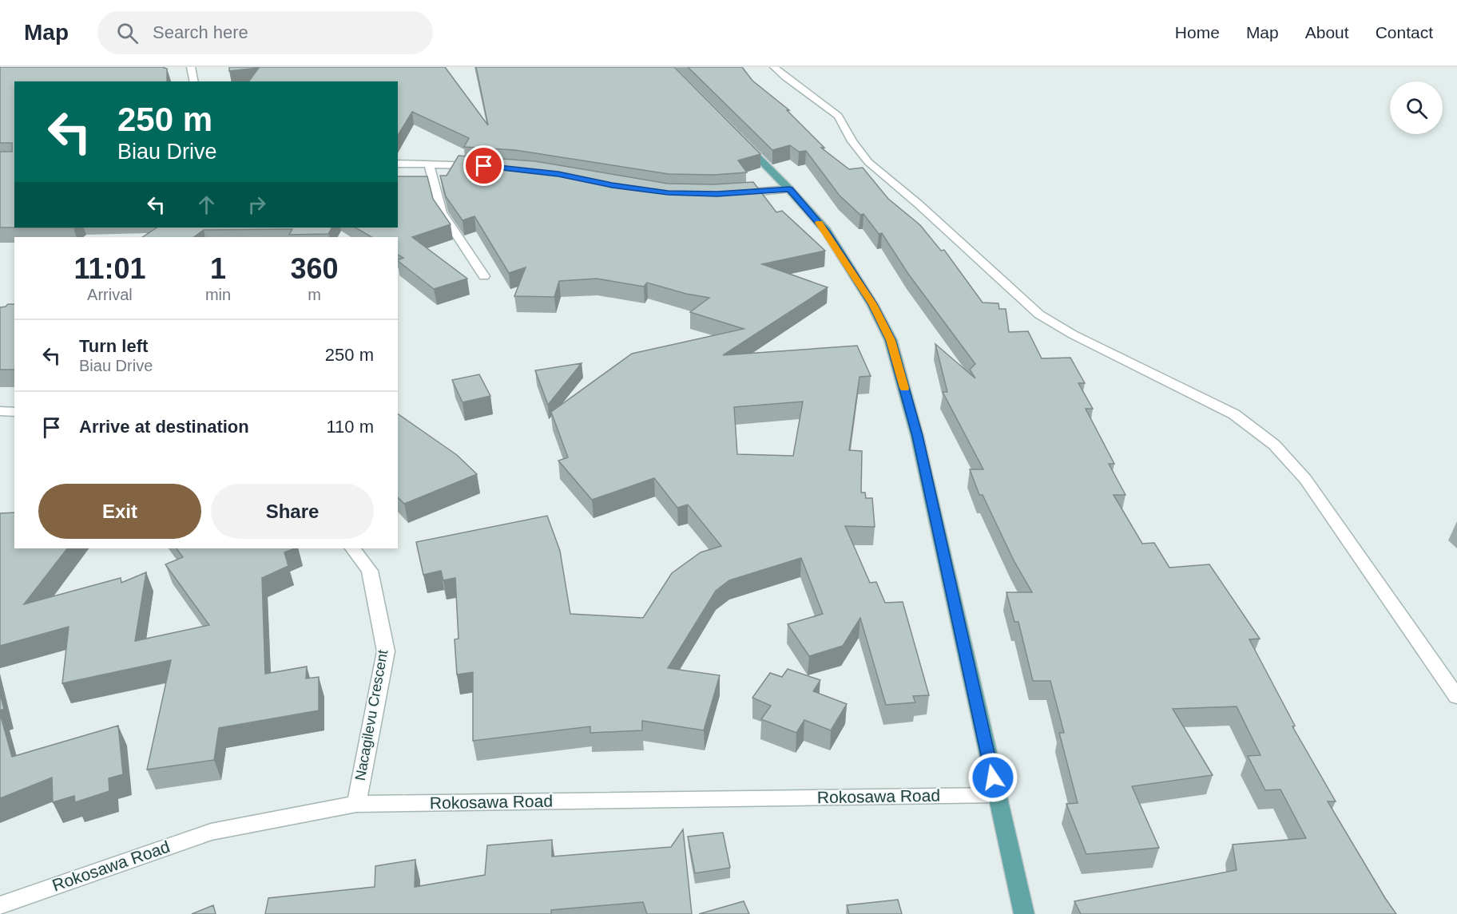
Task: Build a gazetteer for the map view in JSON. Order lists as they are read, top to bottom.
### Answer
{
  "streets": {
    "street": ["Nacagilevu Crescent", "Rokosawa Road"]
  },
  "crossings": [
    ["Nacagilevu Crescent", "Rokosawa Road"]
  ],
  "page": {
    "header": "Map",
    "search": "Search here",
    "nav": [
      "Home",
      "Map",
      "About",
      "Contact"
    ],
    "turn": ["250 m", "Biau Drive"],
    "eta": [
      "11:01",
      "Arrival",
      "1",
      "min",
      "360",
      "m"
    ],
    "list": [
      {
        "name": "Turn left",
        "note": "Biau Drive",
        "value": "250 m"
      },
      {
        "name": "Arrive at destination",
        "value": "110 m"
      }
    ],
    "buttons": ["Exit", "Share"]
  }
}
